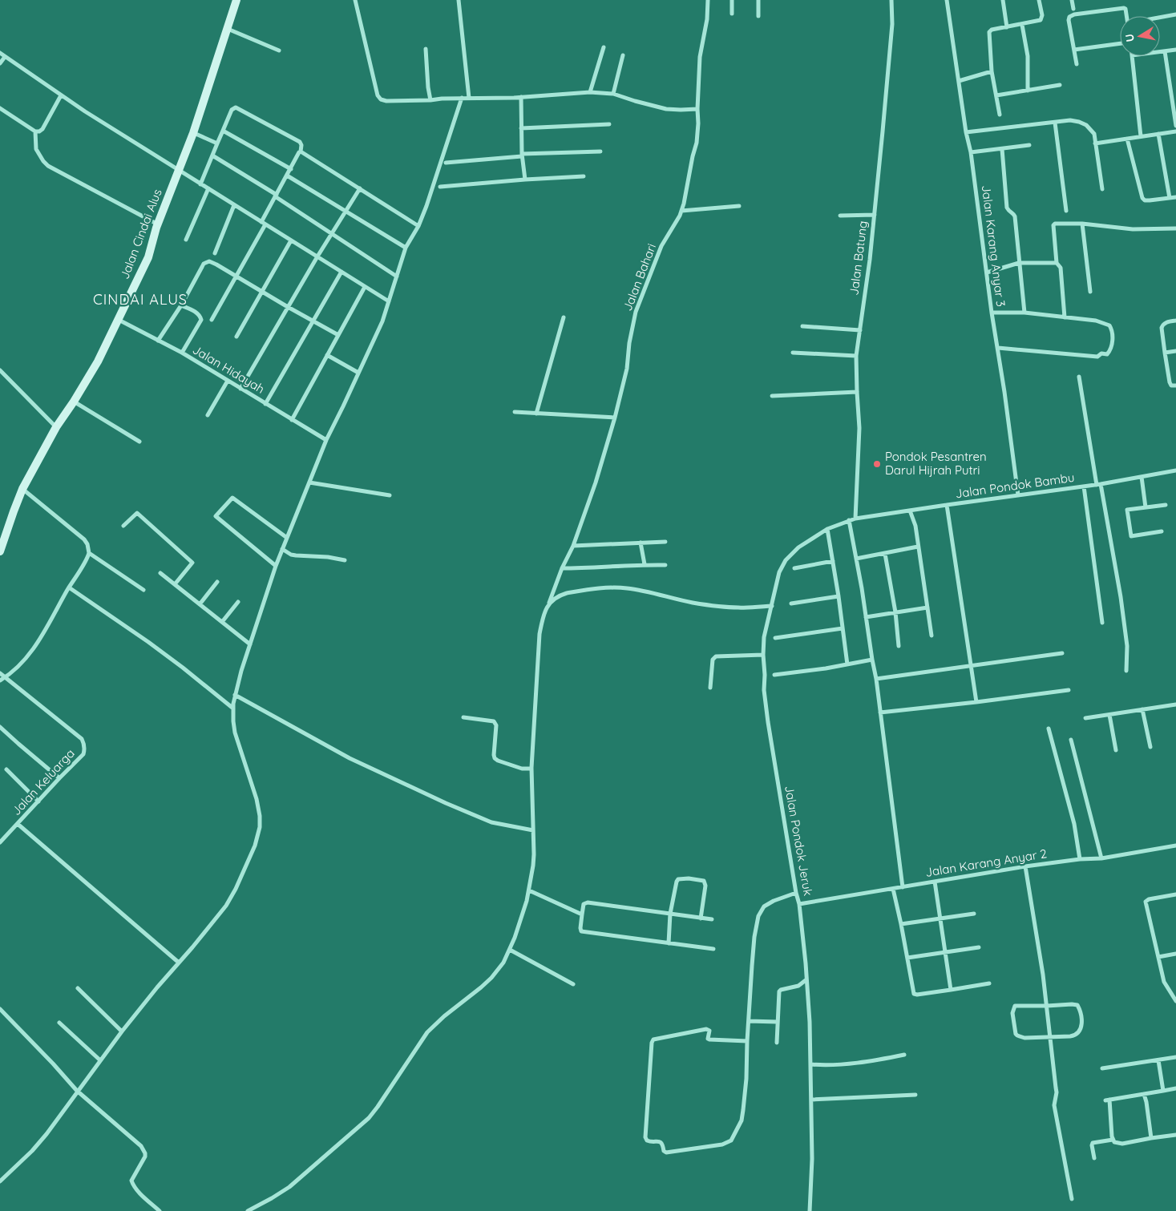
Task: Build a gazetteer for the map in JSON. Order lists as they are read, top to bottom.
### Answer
{
  "streets": {
    "street": [
      "Jalan Cindai Alus",
      "Jalan Karang Anyar 3",
      "Jalan Batung",
      "Jalan Bahari",
      "Jalan Hidayah",
      "Jalan Pondok Bambu",
      "Jalan Keluarga",
      "Jalan Pondok Jeruk",
      "Jalan Karang Anyar 2"
    ]
  },
  "crossings": [
    ["Jalan Cindai Alus", "Jalan Hidayah"],
    ["Jalan Karang Anyar 3", "Jalan Pondok Bambu"],
    ["Jalan Batung", "Jalan Pondok Bambu"],
    ["Jalan Batung", "Jalan Pondok Jeruk"],
    ["Jalan Pondok Bambu", "Jalan Pondok Jeruk"],
    ["Jalan Pondok Jeruk", "Jalan Karang Anyar 2"]
  ],
  "districts": ["CINDAI ALUS"],
  "places": ["Pondok Pesantren Darul Hijrah Putri"],
  "north": "left"
}
